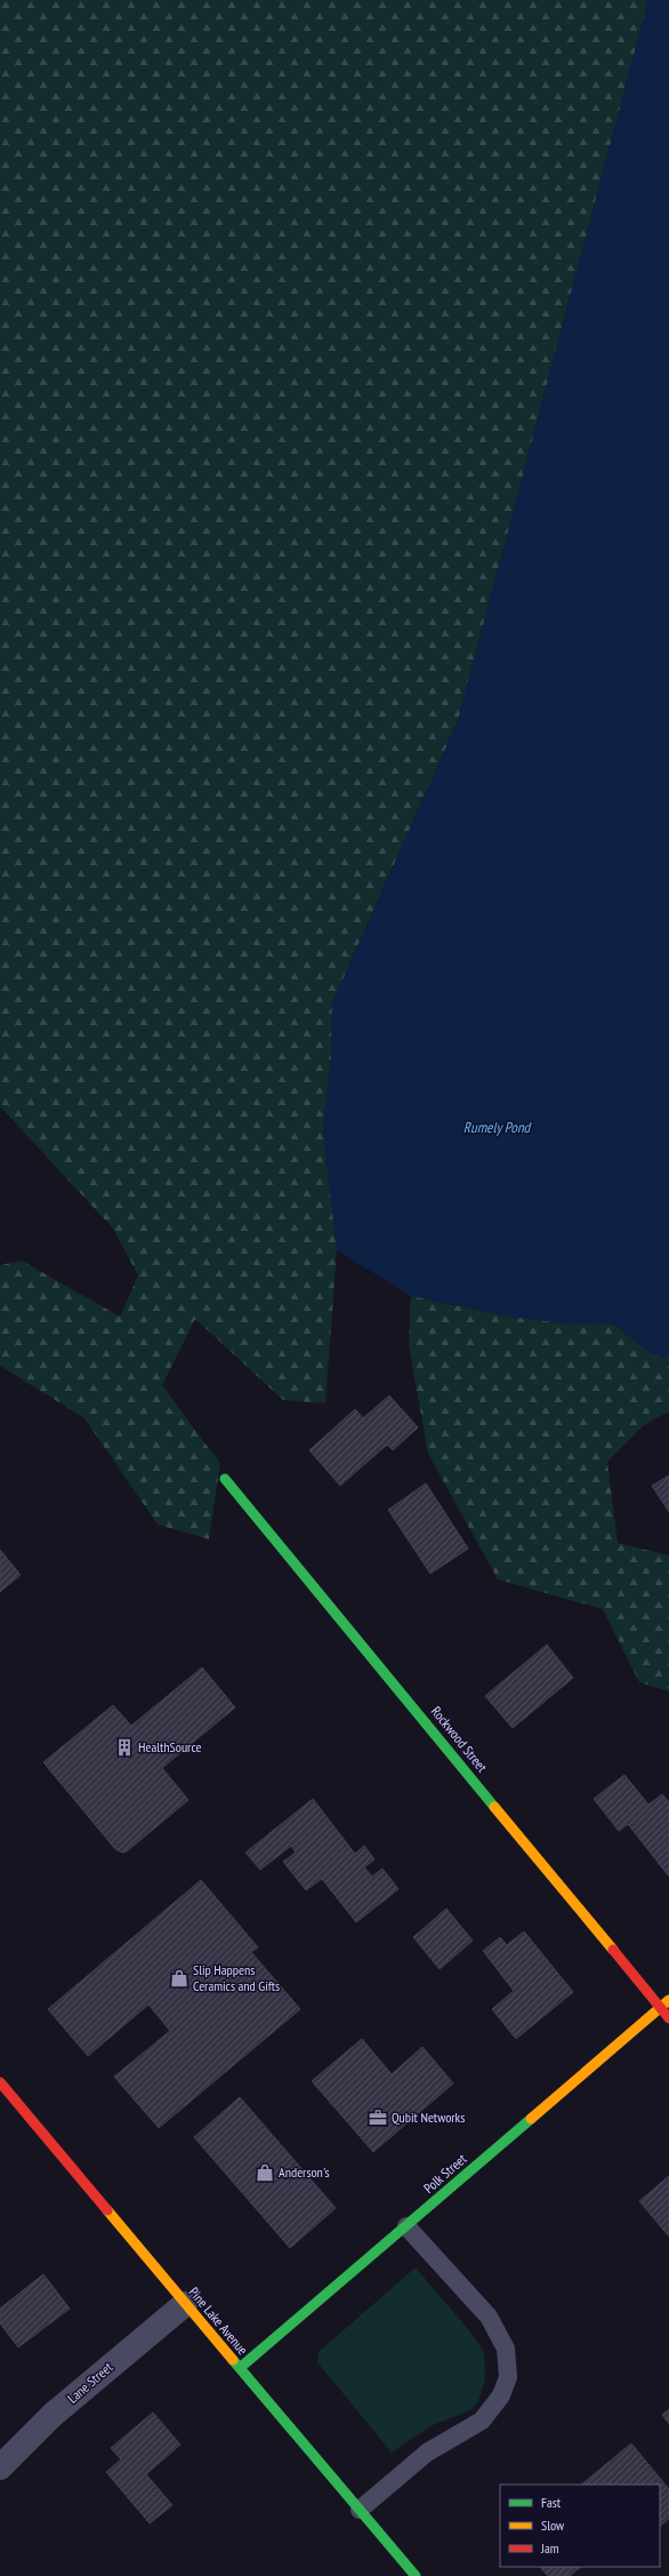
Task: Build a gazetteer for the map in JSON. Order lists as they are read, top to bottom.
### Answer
{
  "streets": {
    "street": [
      "Rockwood Street",
      "Polk Street",
      "Pine Lake Avenue",
      "Lane Street"
    ]
  },
  "crossings": [
    ["Rockwood Street", "Polk Street"],
    ["Polk Street", "Pine Lake Avenue"],
    ["Pine Lake Avenue", "Lane Street"]
  ],
  "water": ["Rumely Pond"],
  "places": {
    "building": ["HealthSource"],
    "shop": ["Slip Happens Ceramics and Gifts", "Anderson's"],
    "office": ["Qubit Networks"]
  },
  "legend": ["Fast", "Slow", "Jam"]
}
